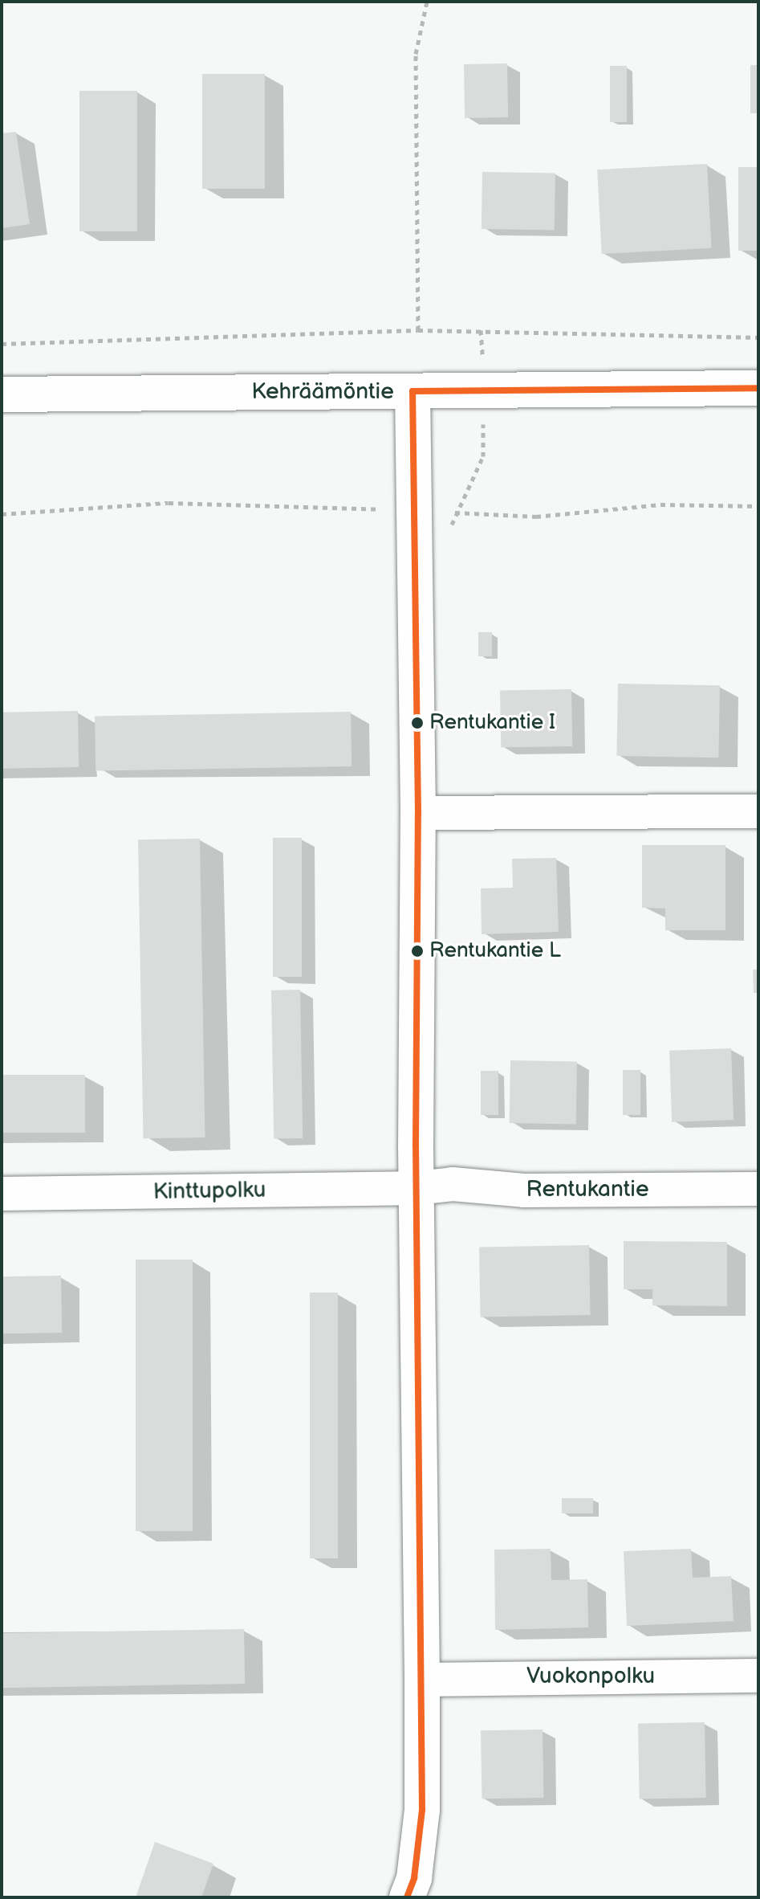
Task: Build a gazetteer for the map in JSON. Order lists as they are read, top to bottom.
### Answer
{
  "streets": {
    "street": [
      "Kehräämöntie",
      "Rentukantie",
      "Kinttupolku",
      "Vuokonpolku"
    ]
  },
  "crossings": [
    ["Rentukantie", "Kinttupolku"]
  ],
  "places": ["Rentukantie I", "Rentukantie L"]
}
